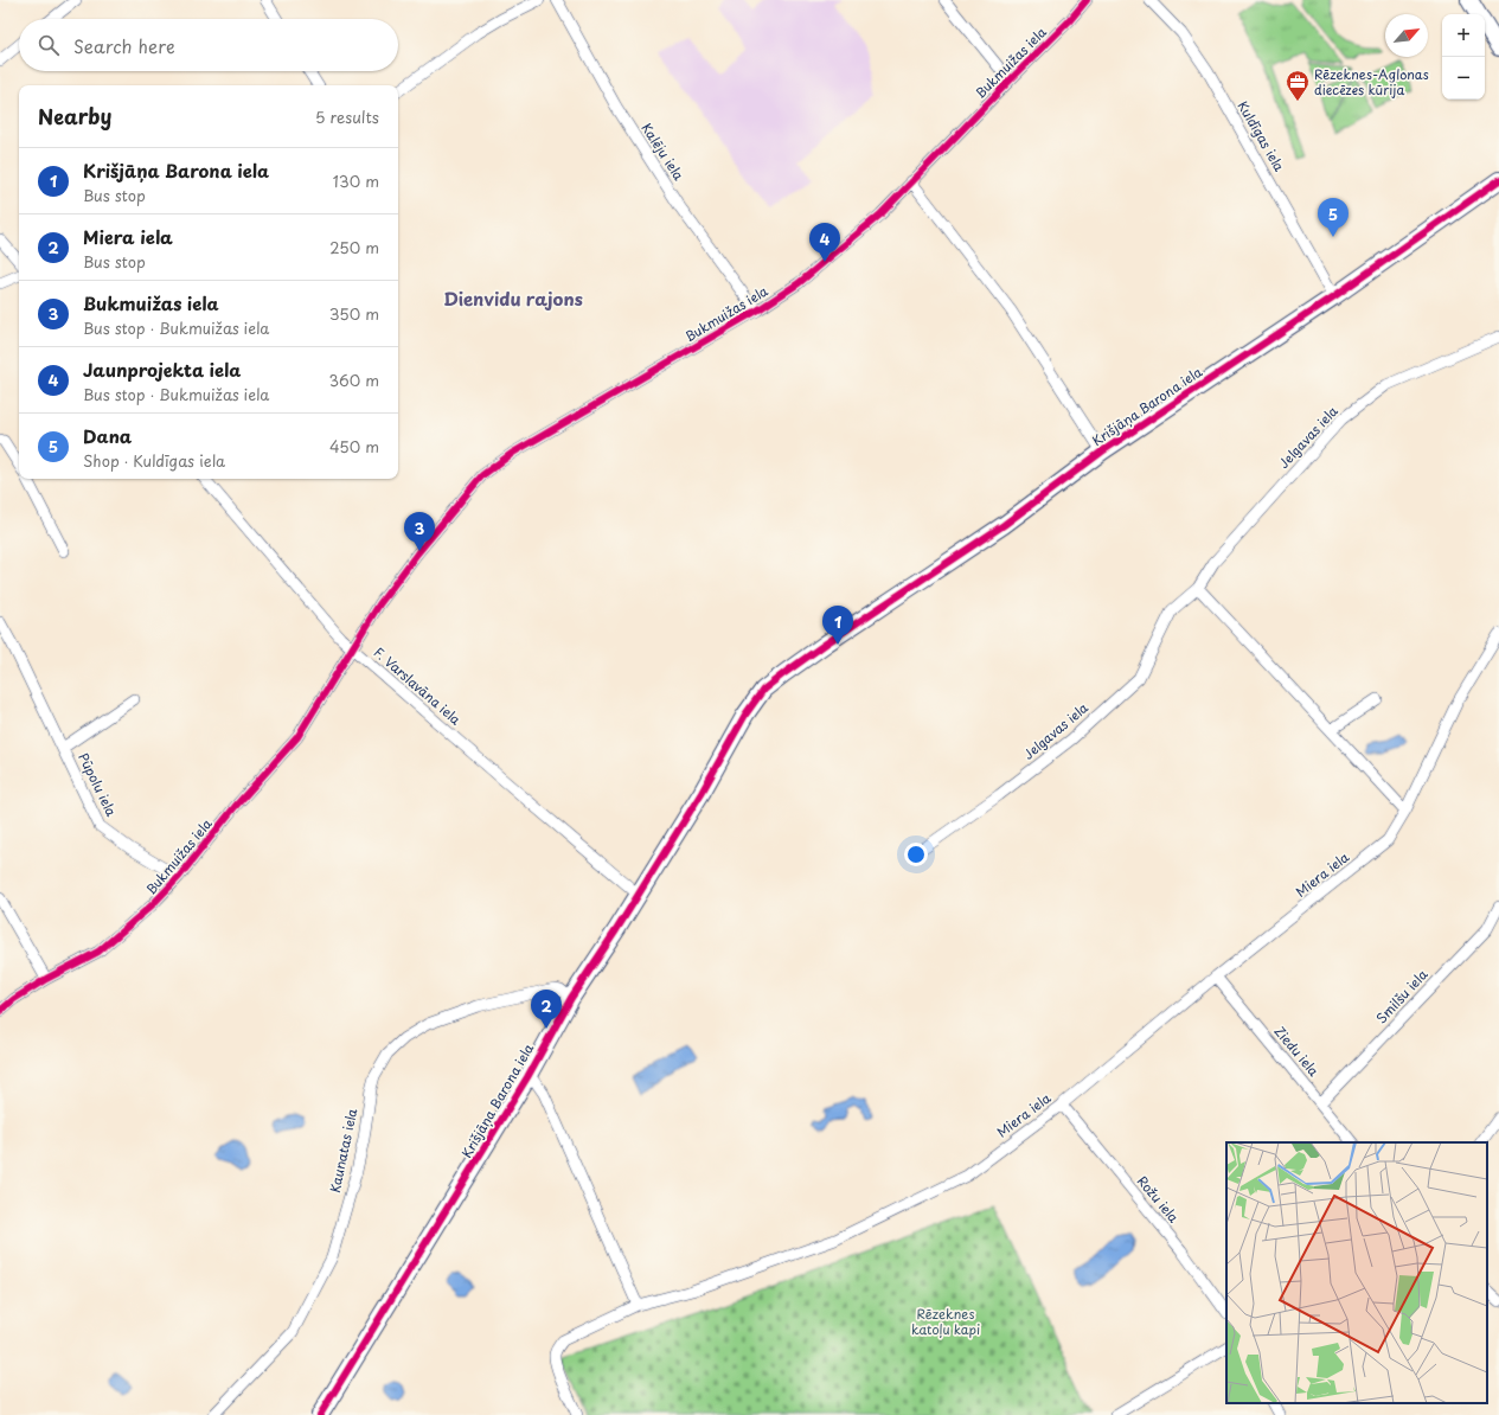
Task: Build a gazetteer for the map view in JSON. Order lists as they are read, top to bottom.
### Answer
{
  "streets": {
    "main road": ["Krišjāņa Barona iela"],
    "street": [
      "Bukmuižas iela",
      "Kuldīgas iela",
      "Kalēju iela",
      "Jelgavas iela",
      "F. Varslavāna iela",
      "Pūpolu iela",
      "Miera iela",
      "Smilšu iela",
      "Ziedu iela",
      "Kaunatas iela",
      "Rožu iela"
    ]
  },
  "crossings": [
    ["Bukmuižas iela", "Kalēju iela"],
    ["Bukmuižas iela", "F. Varslavāna iela"],
    ["Bukmuižas iela", "Pūpolu iela"],
    ["Kuldīgas iela", "Krišjāņa Barona iela"],
    ["Krišjāņa Barona iela", "F. Varslavāna iela"],
    ["Krišjāņa Barona iela", "Kaunatas iela"],
    ["Miera iela", "Ziedu iela"],
    ["Miera iela", "Rožu iela"],
    ["Smilšu iela", "Ziedu iela"]
  ],
  "districts": ["Dienvidu rajons"],
  "parks": ["Rēzeknes katoļu kapi"],
  "places": {
    "office": ["Rēzeknes-Aglonas diecēzes kūrija"]
  },
  "north": "top right",
  "page": {
    "map_buttons": ["+", "−"],
    "search": "Search here",
    "heading": ["Nearby", "5 results"],
    "list": [
      {
        "mark": "1",
        "name": "Krišjāņa Barona iela",
        "note": "Bus stop",
        "value": "130 m"
      },
      {
        "mark": "2",
        "name": "Miera iela",
        "note": "Bus stop",
        "value": "250 m"
      },
      {
        "mark": "3",
        "name": "Bukmuižas iela",
        "note": "Bus stop · Bukmuižas iela",
        "value": "350 m"
      },
      {
        "mark": "4",
        "name": "Jaunprojekta iela",
        "note": "Bus stop · Bukmuižas iela",
        "value": "360 m"
      },
      {
        "mark": "5",
        "name": "Dana",
        "note": "Shop · Kuldīgas iela",
        "value": "450 m"
      }
    ],
    "pins": [
      "5",
      "4",
      "3",
      "1",
      "2"
    ]
  }
}
